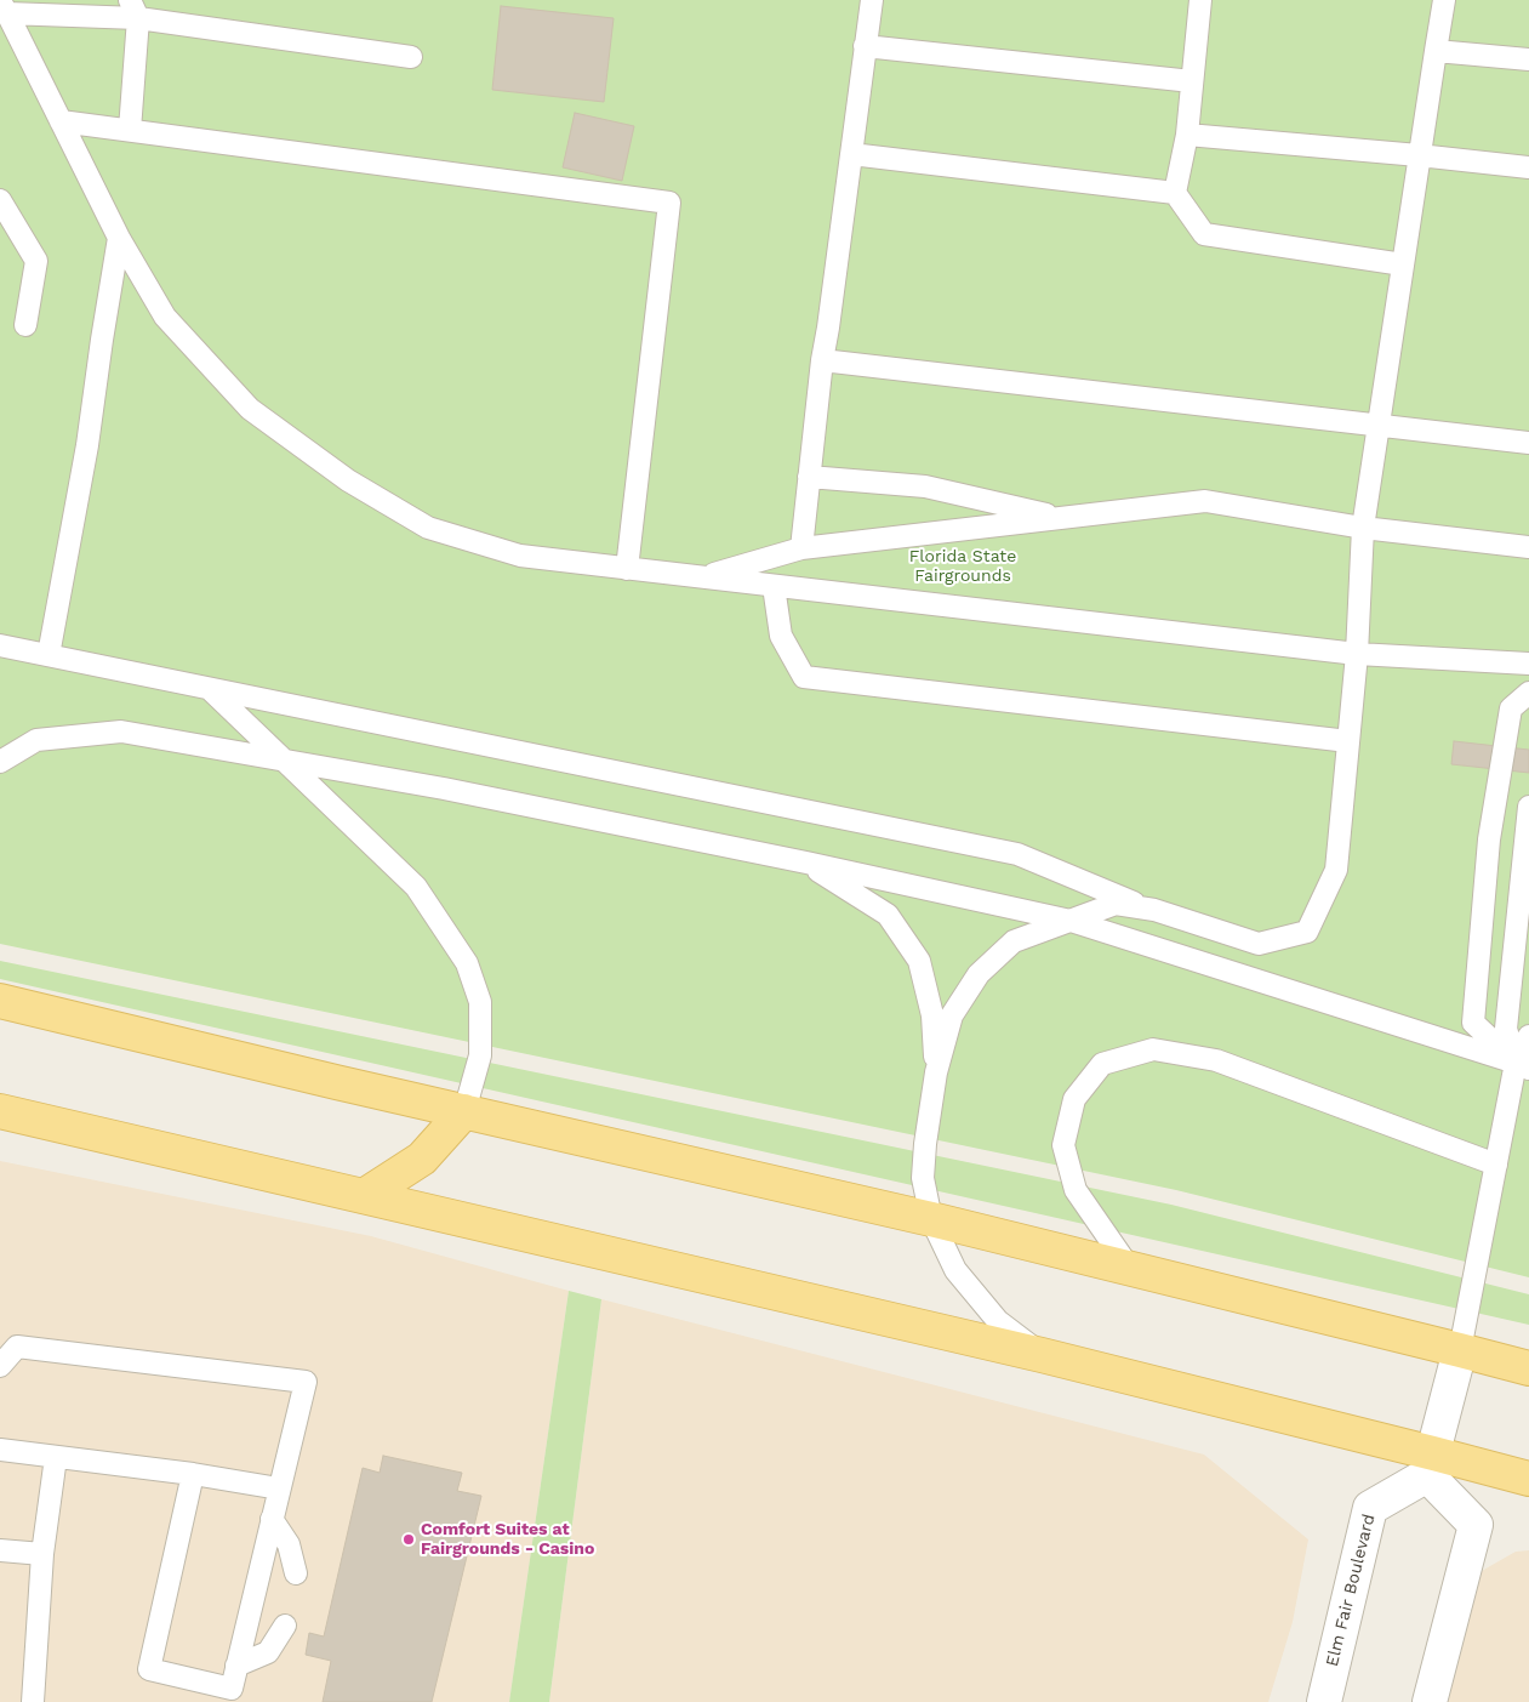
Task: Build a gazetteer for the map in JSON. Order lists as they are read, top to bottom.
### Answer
{
  "streets": {
    "street": ["Elm Fair Boulevard"]
  },
  "parks": ["Florida State Fairgrounds"],
  "places": ["Comfort Suites at Fairgrounds - Casino"]
}
